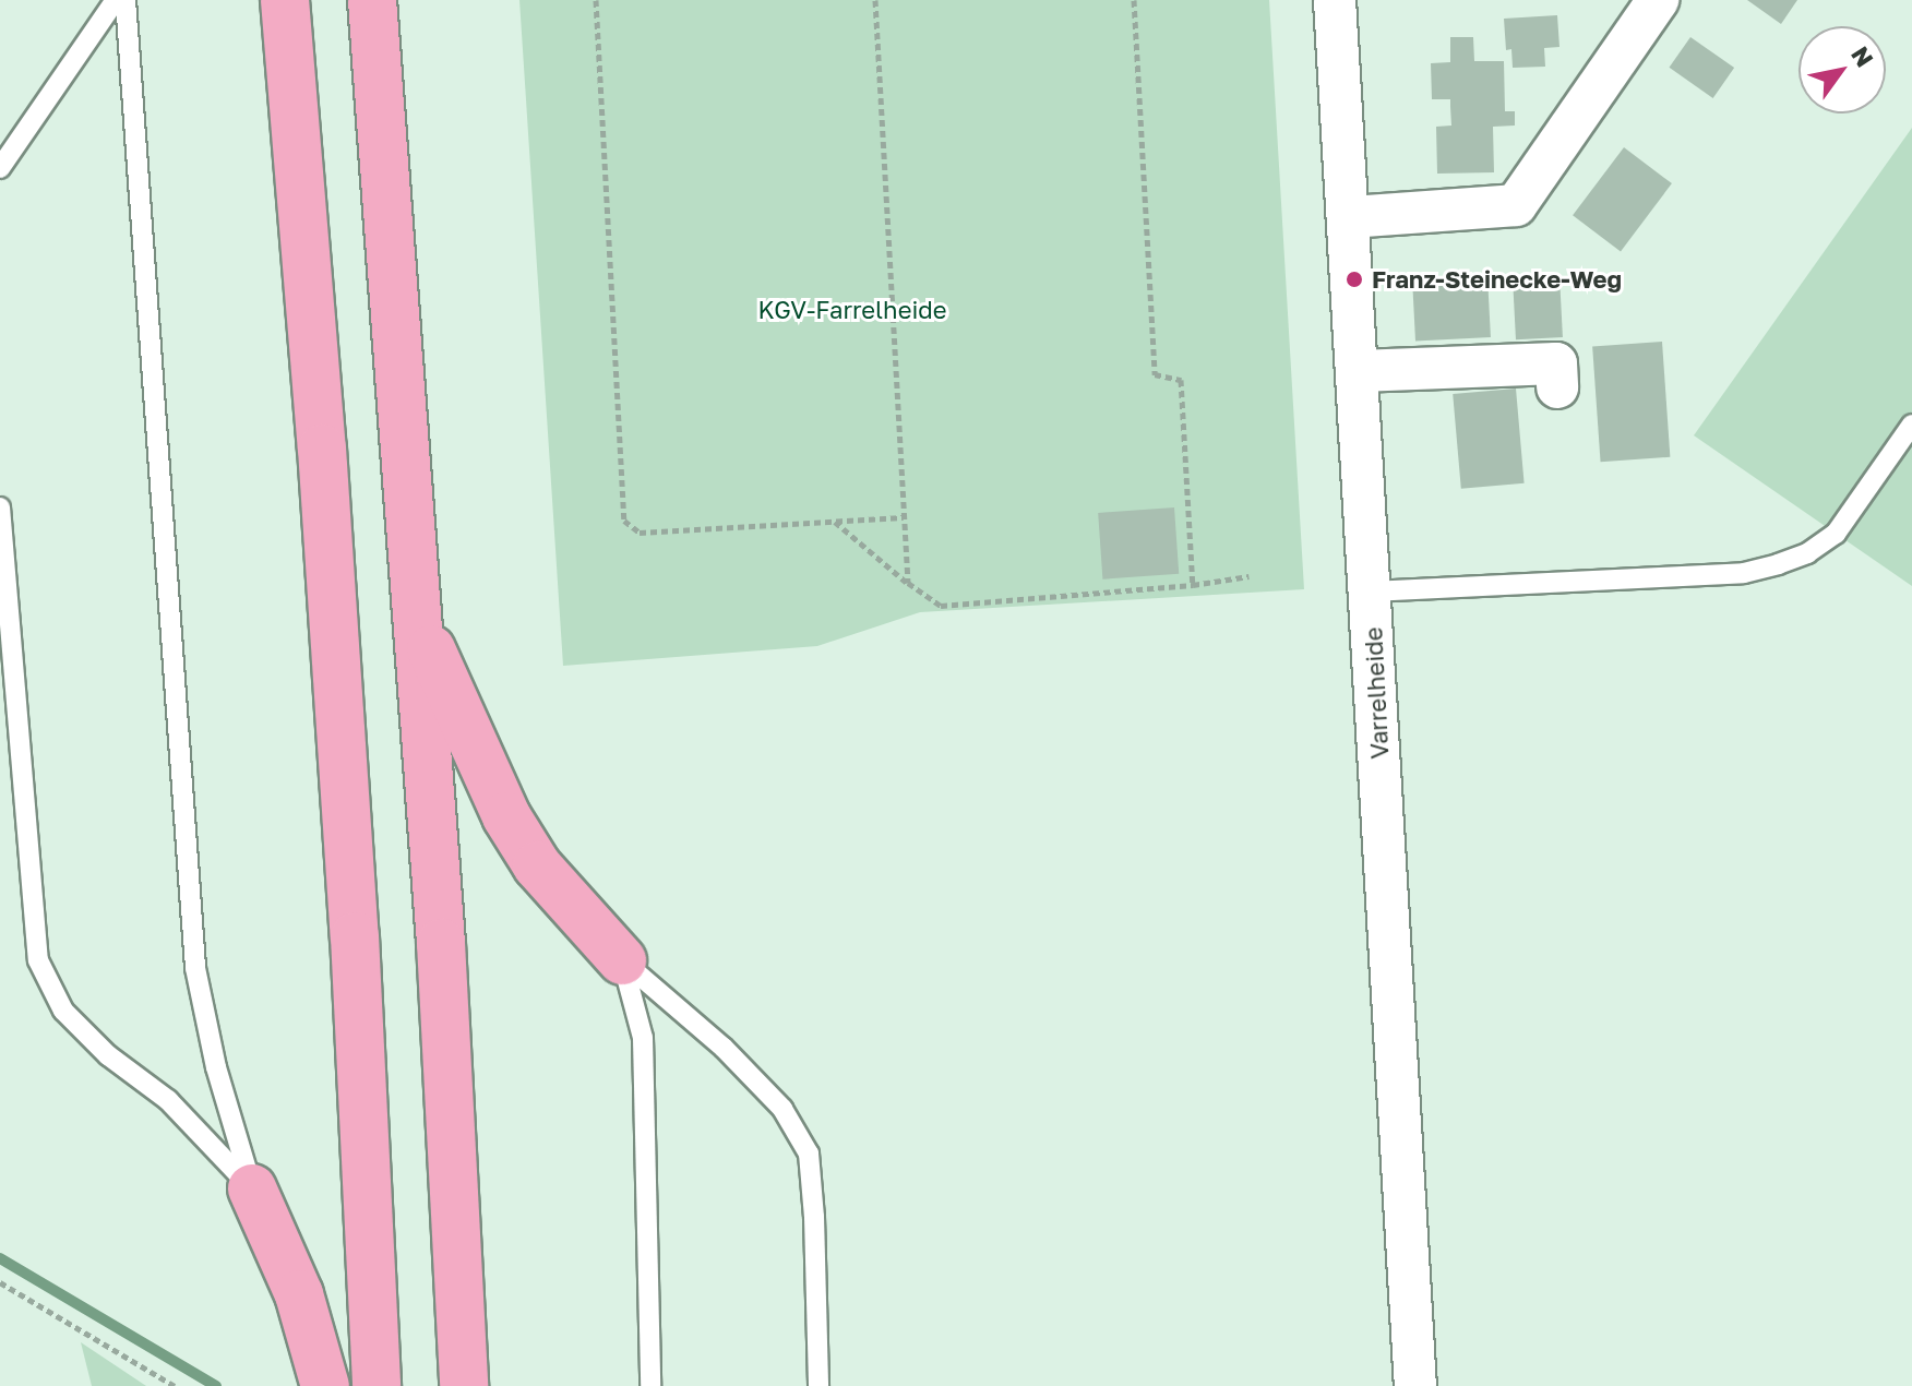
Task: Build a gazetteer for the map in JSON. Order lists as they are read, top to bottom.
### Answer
{
  "streets": {
    "street": ["Varrelheide"]
  },
  "parks": ["KGV-Farrelheide"],
  "places": ["Franz-Steinecke-Weg"],
  "north": "top right"
}
